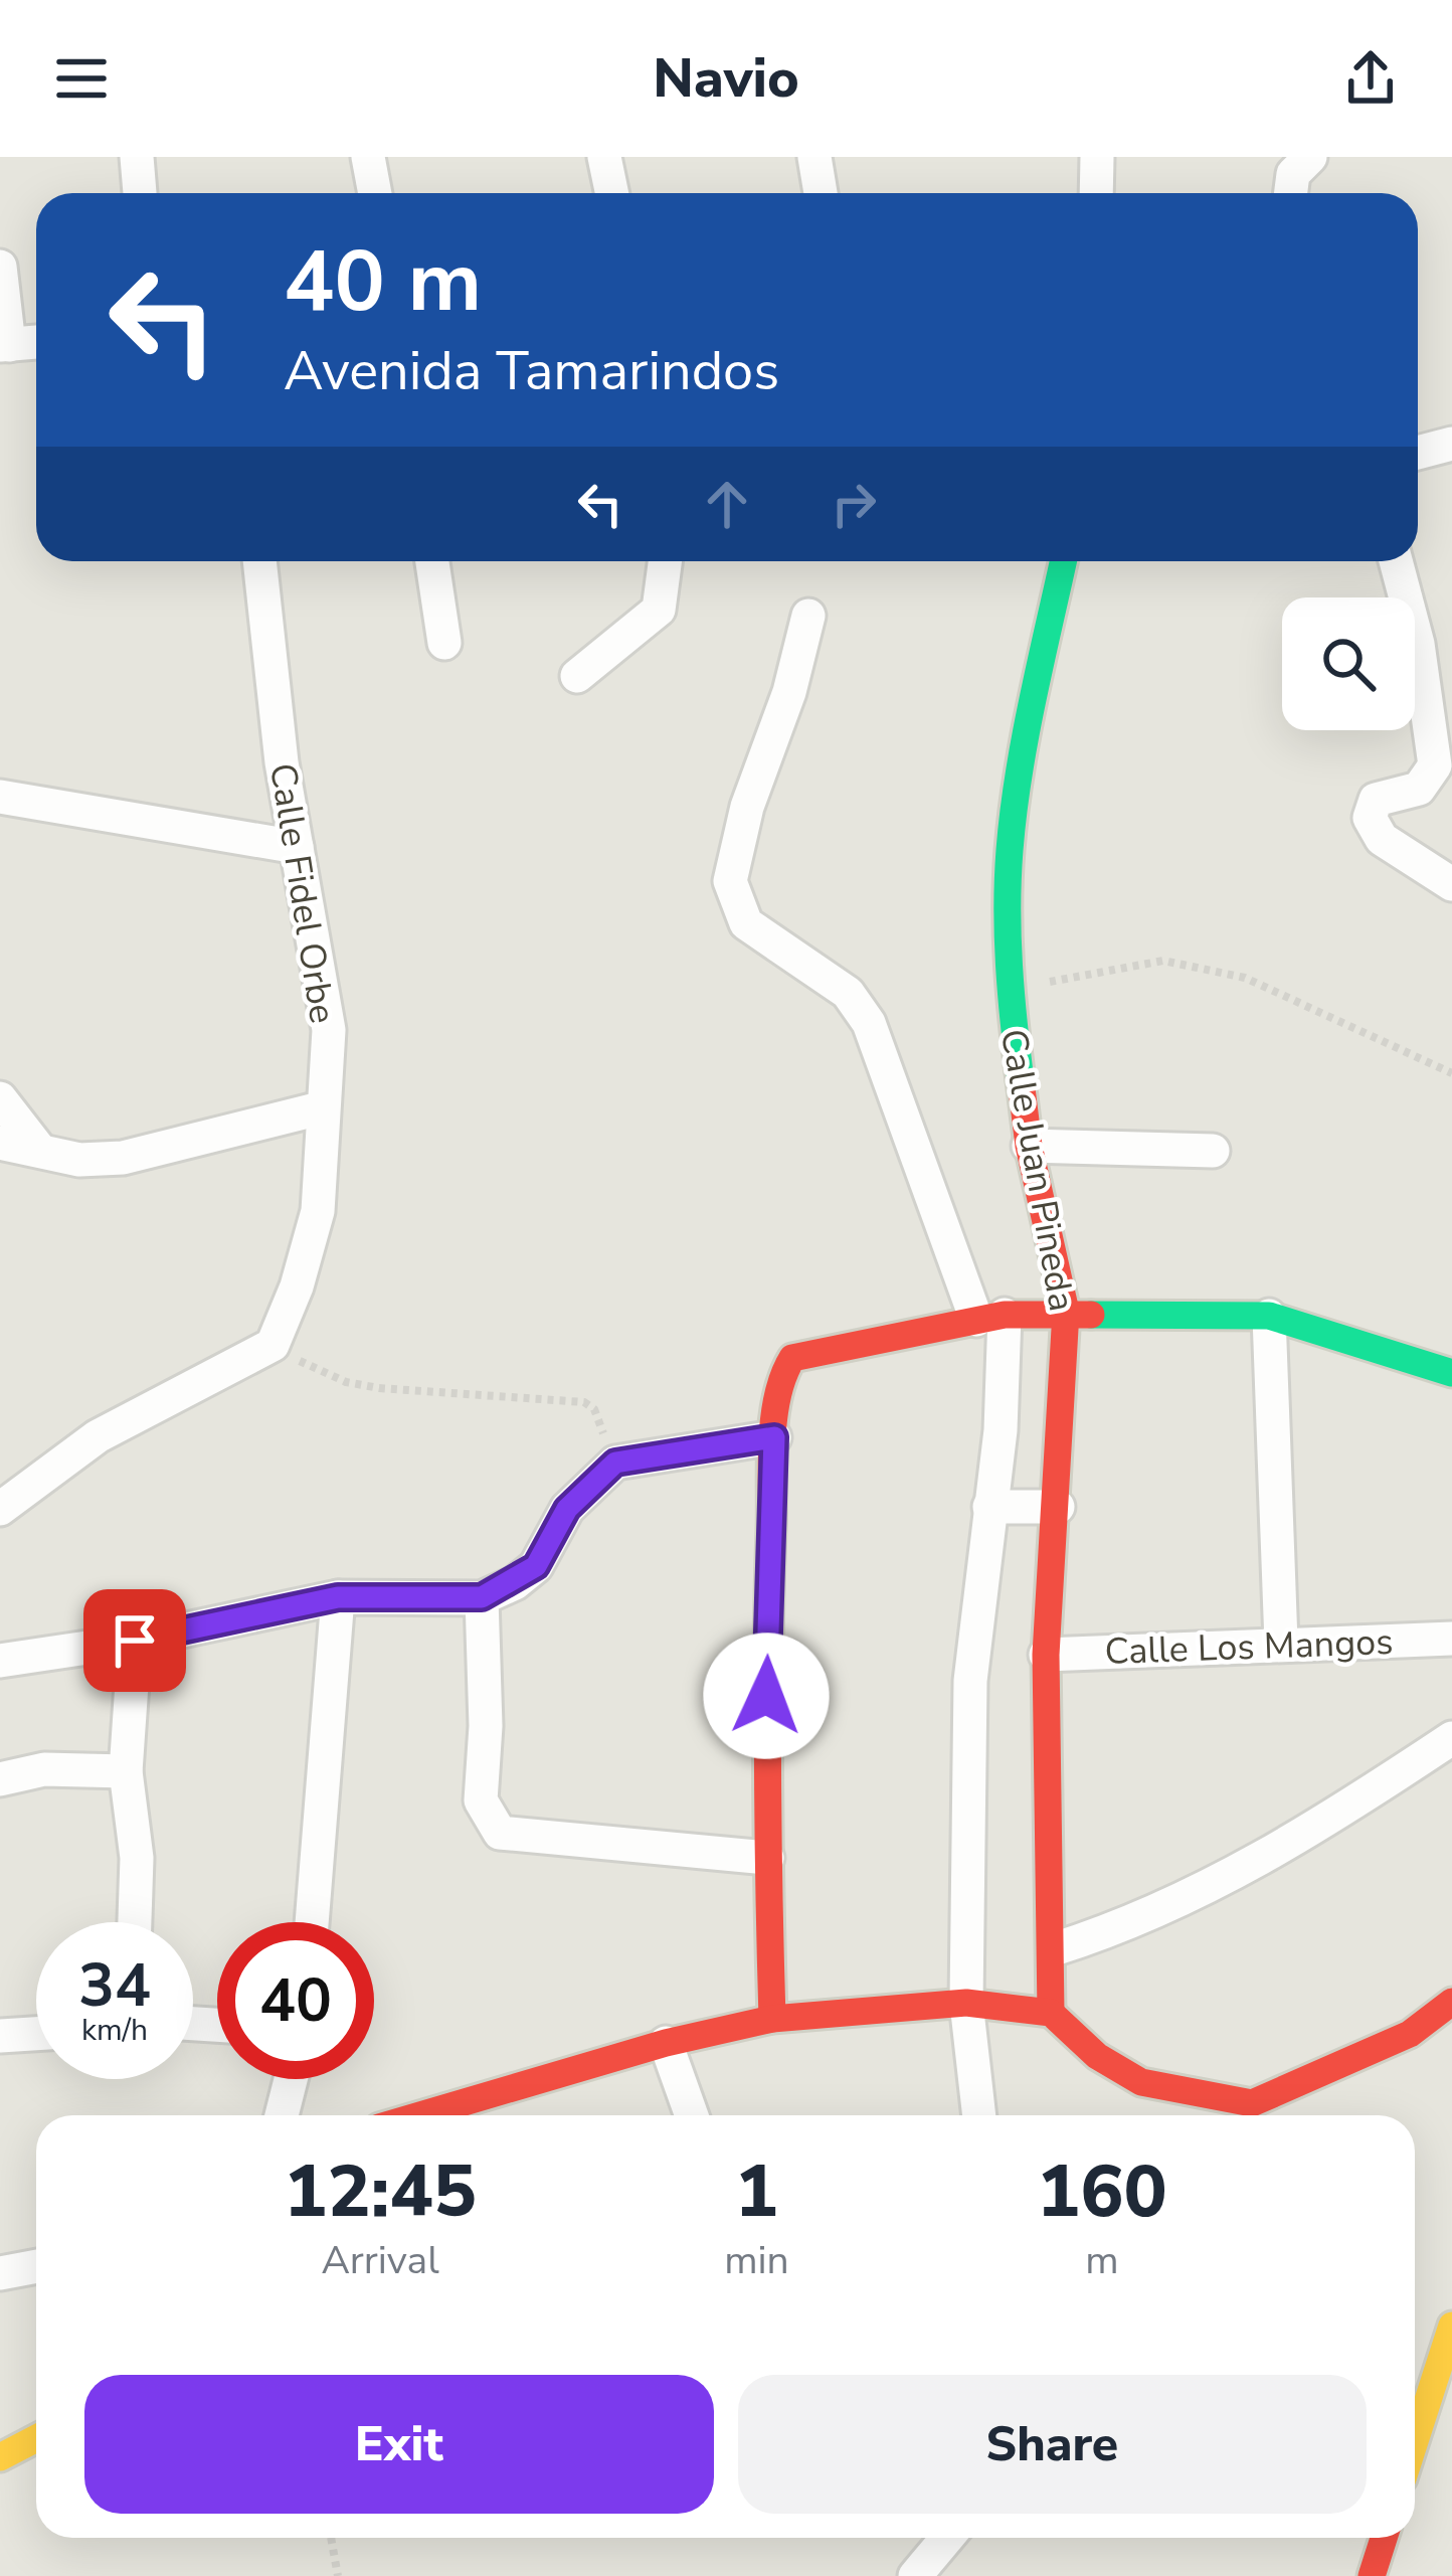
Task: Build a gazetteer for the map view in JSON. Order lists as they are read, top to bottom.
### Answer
{
  "streets": {
    "street": ["Calle Fidel Orbe", "Calle Juan Pineda", "Calle Los Mangos"]
  },
  "crossings": [
    ["Calle Juan Pineda", "Calle Los Mangos"]
  ],
  "page": {
    "header": "Navio",
    "turn": ["40 m", "Avenida Tamarindos"],
    "speed": "34 km/h",
    "limit": "40",
    "eta": [
      "12:45",
      "Arrival",
      "1",
      "min",
      "160",
      "m"
    ],
    "buttons": ["Exit", "Share"]
  }
}
